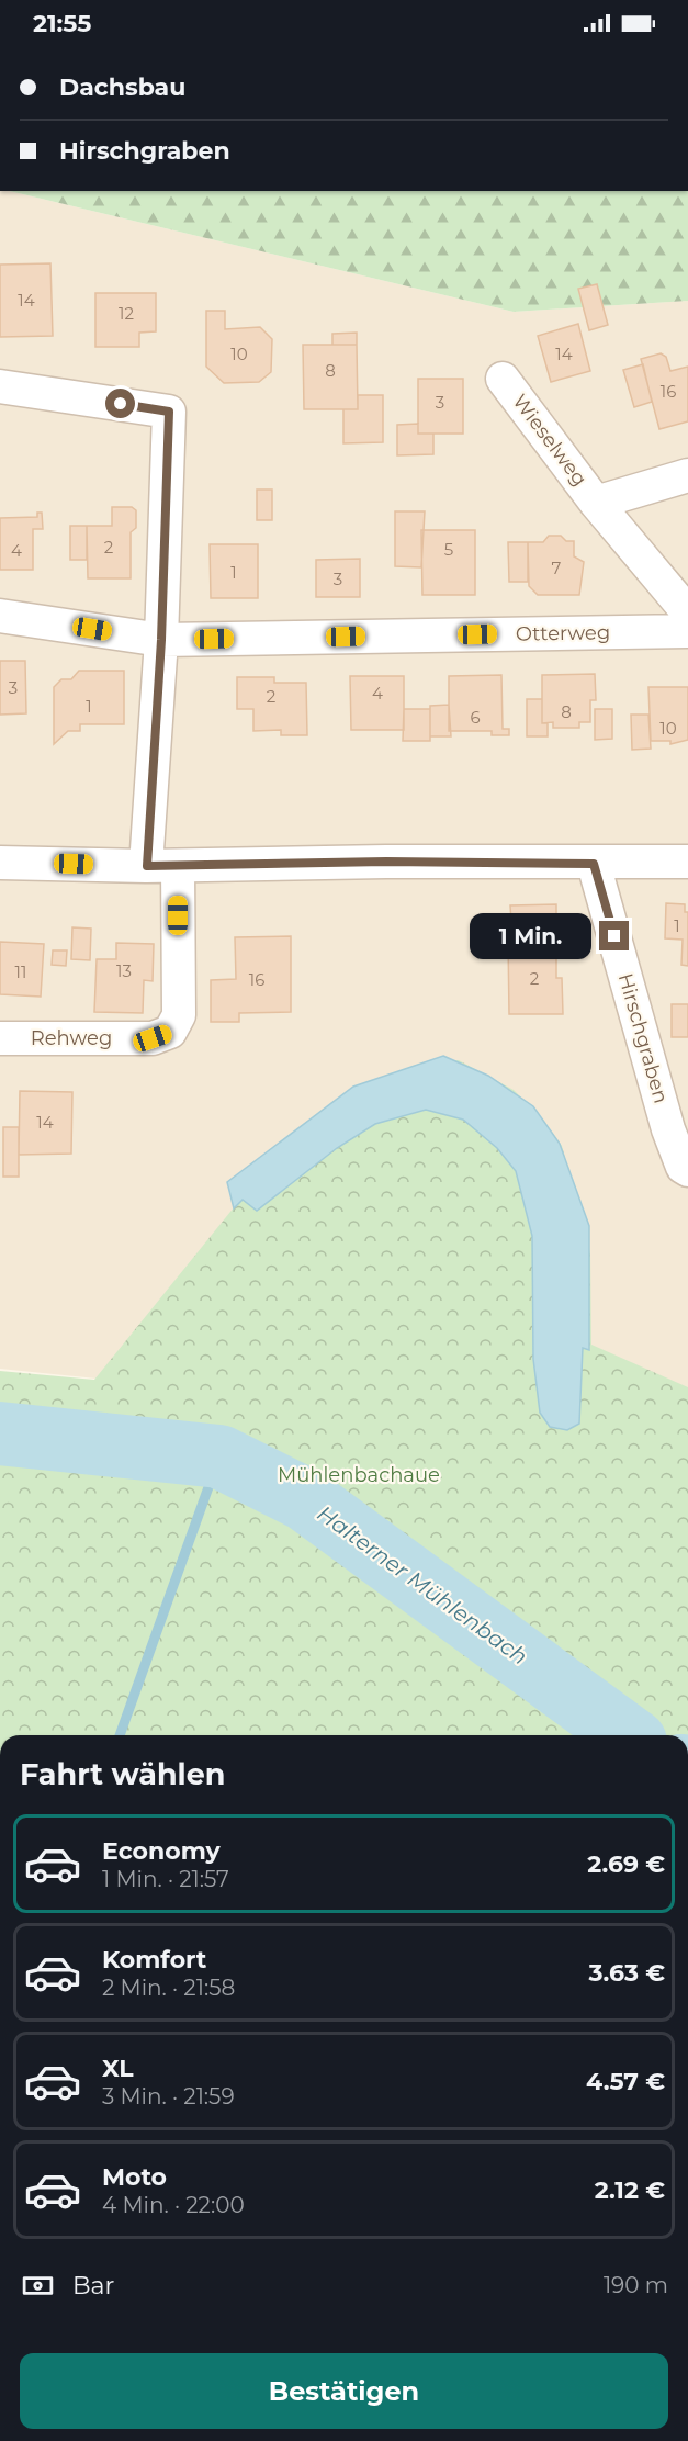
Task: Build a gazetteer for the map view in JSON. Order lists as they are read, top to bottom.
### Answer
{
  "streets": {
    "street": [
      "Wieselweg",
      "Otterweg",
      "Rehweg",
      "Hirschgraben"
    ]
  },
  "crossings": [
    ["Otterweg", "Rehweg"]
  ],
  "water": ["Halterner Mühlenbach"],
  "parks": ["Mühlenbachaue"],
  "house_numbers": [
    "14",
    "12",
    "10",
    "14",
    "8",
    "16",
    "3",
    "2",
    "5",
    "4",
    "7",
    "1",
    "3",
    "3",
    "4",
    "2",
    "1",
    "8",
    "6",
    "10",
    "1",
    "13",
    "11",
    "2",
    "16",
    "14"
  ],
  "page": {
    "status": "21:55",
    "banner": ["Dachsbau", "Hirschgraben"],
    "bubble": "1 Min.",
    "heading": "Fahrt wählen",
    "list": [
      {
        "name": "Economy",
        "note": "1 Min. · 21:57",
        "value": "2.69 €"
      },
      {
        "name": "Komfort",
        "note": "2 Min. · 21:58",
        "value": "3.63 €"
      },
      {
        "name": "XL",
        "note": "3 Min. · 21:59",
        "value": "4.57 €"
      },
      {
        "name": "Moto",
        "note": "4 Min. · 22:00",
        "value": "2.12 €"
      }
    ],
    "pay": ["Bar", "190 m"],
    "buttons": "Bestätigen"
  }
}
